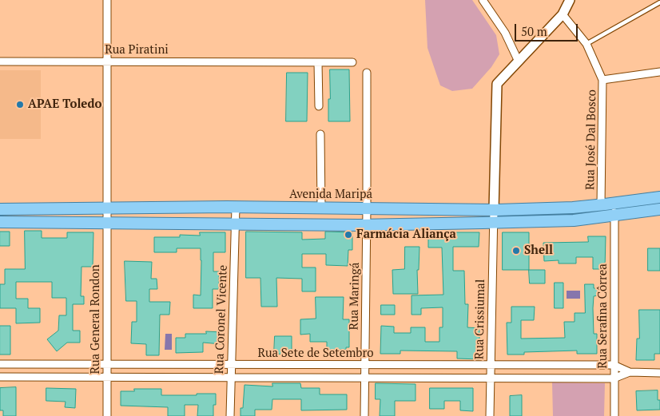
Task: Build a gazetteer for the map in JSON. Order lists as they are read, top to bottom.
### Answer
{
  "streets": {
    "main road": ["Avenida Maripá"],
    "street": [
      "Rua Piratini",
      "Rua José Dal Bosco",
      "Rua Maringá",
      "Rua Serafina Côrrea",
      "Rua General Rondon",
      "Rua Coronel Vicente",
      "Rua Crissiumal",
      "Rua Sete de Setembro"
    ]
  },
  "crossings": [
    ["Rua José Dal Bosco", "Avenida Maripá"],
    ["Avenida Maripá", "Rua General Rondon"],
    ["Rua Maringá", "Rua Sete de Setembro"],
    ["Rua Serafina Côrrea", "Rua Sete de Setembro"],
    ["Rua General Rondon", "Rua Sete de Setembro"],
    ["Rua Coronel Vicente", "Rua Sete de Setembro"],
    ["Rua Crissiumal", "Rua Sete de Setembro"]
  ],
  "places": ["APAE Toledo", "Farmácia Aliança", "Shell"],
  "scale_bar": "50 m"
}
